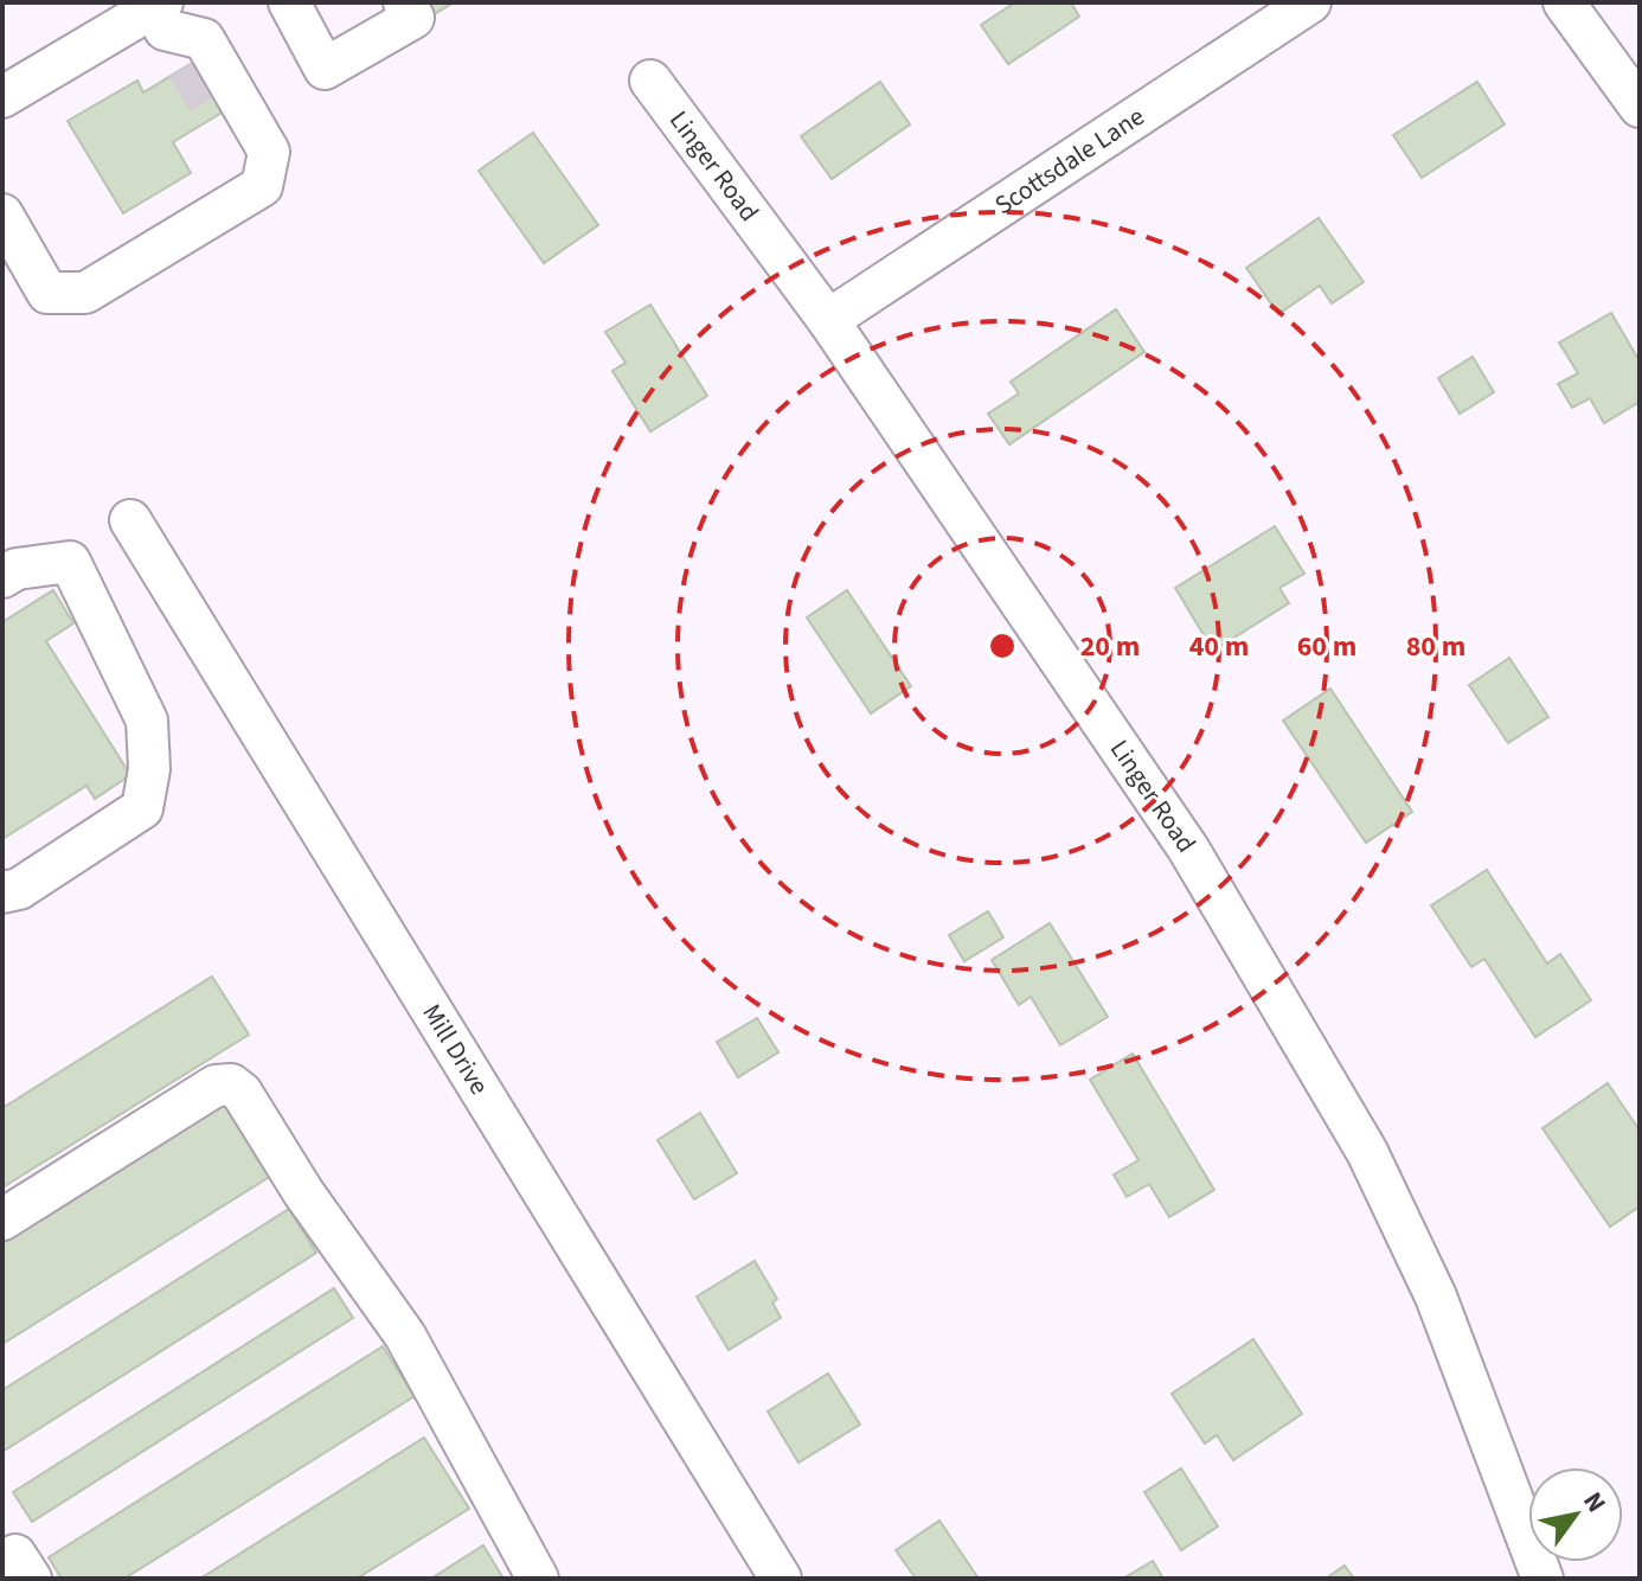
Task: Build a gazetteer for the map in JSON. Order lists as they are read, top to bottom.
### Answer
{
  "streets": {
    "street": ["Scottsdale Lane", "Linger Road", "Mill Drive"]
  },
  "crossings": [
    ["Scottsdale Lane", "Linger Road"]
  ],
  "north": "top right",
  "rings": [
    "20 m",
    "40 m",
    "60 m",
    "80 m"
  ]
}
